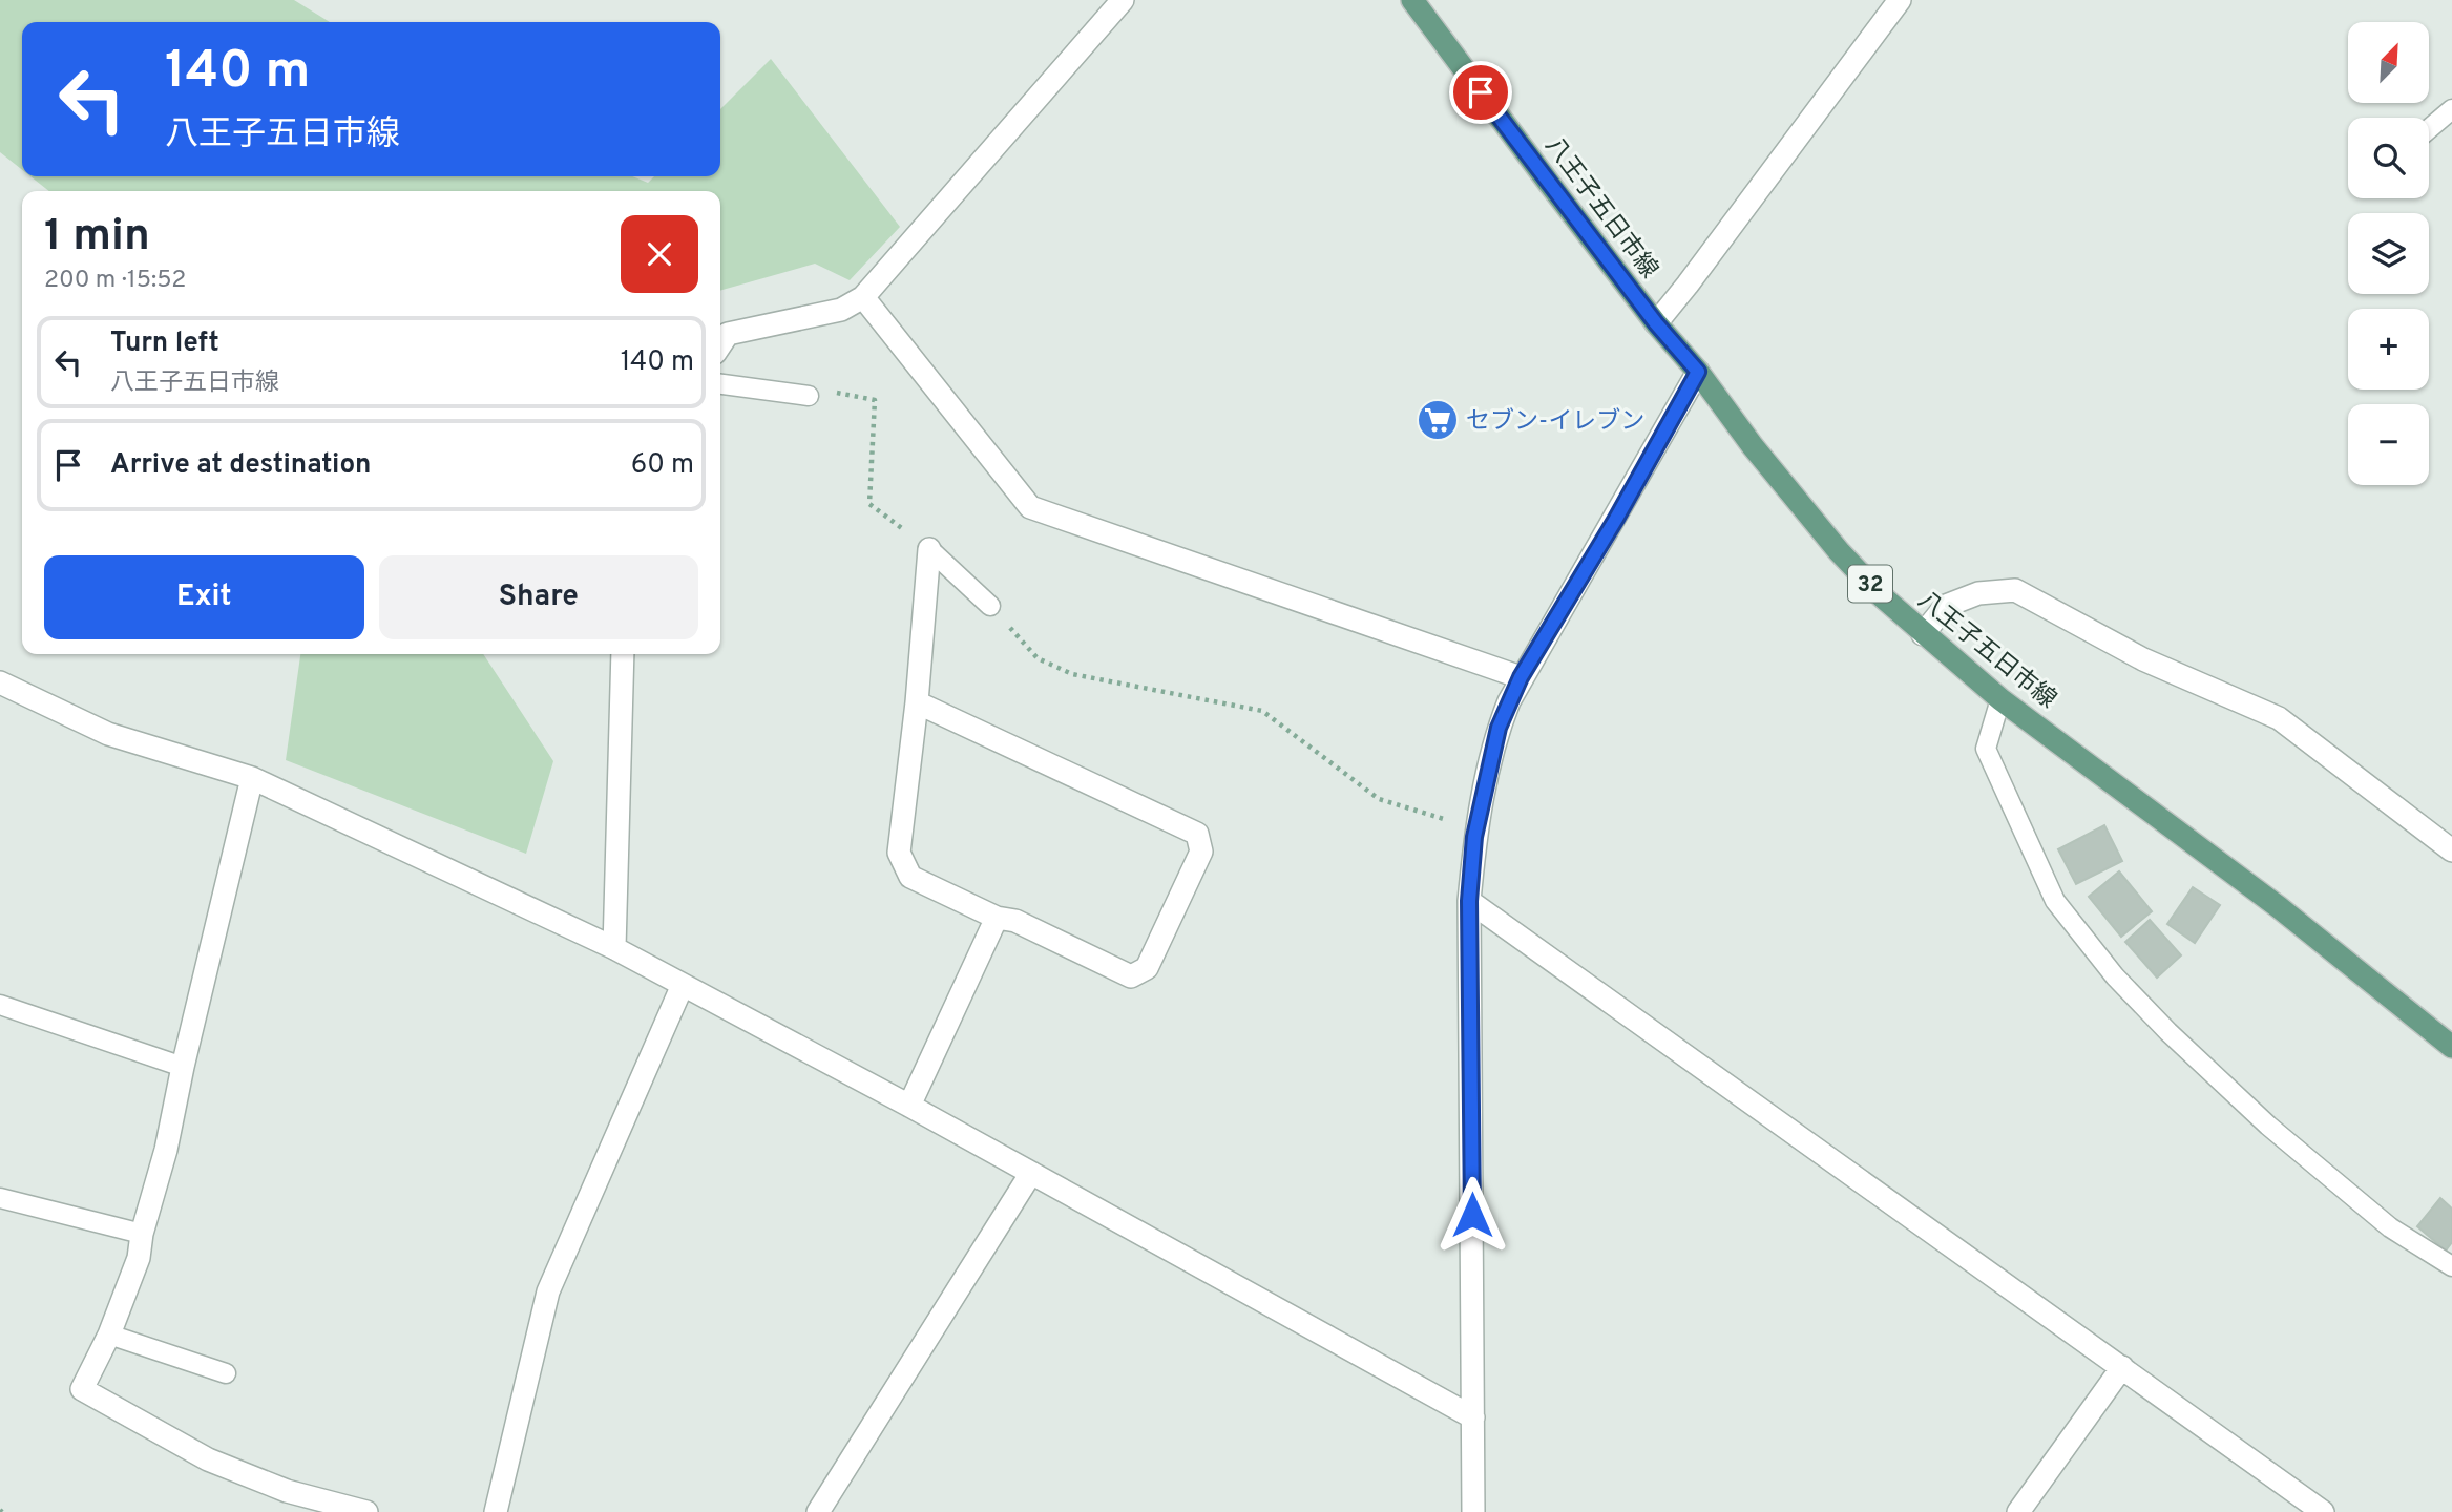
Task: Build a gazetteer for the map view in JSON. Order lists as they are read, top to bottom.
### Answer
{
  "streets": {
    "main road": ["八王子五日市線", "32"]
  },
  "places": {
    "supermarket": ["セブン-イレブン"]
  },
  "north": "top right",
  "page": {
    "map_buttons": ["+", "−"],
    "turn": ["140 m", "八王子五日市線"],
    "heading": ["1 min", "200 m · 15:52"],
    "list": [
      {
        "name": "Turn left",
        "note": "八王子五日市線",
        "value": "140 m"
      },
      {
        "name": "Arrive at destination",
        "value": "60 m"
      }
    ],
    "buttons": ["Exit", "Share"]
  }
}
